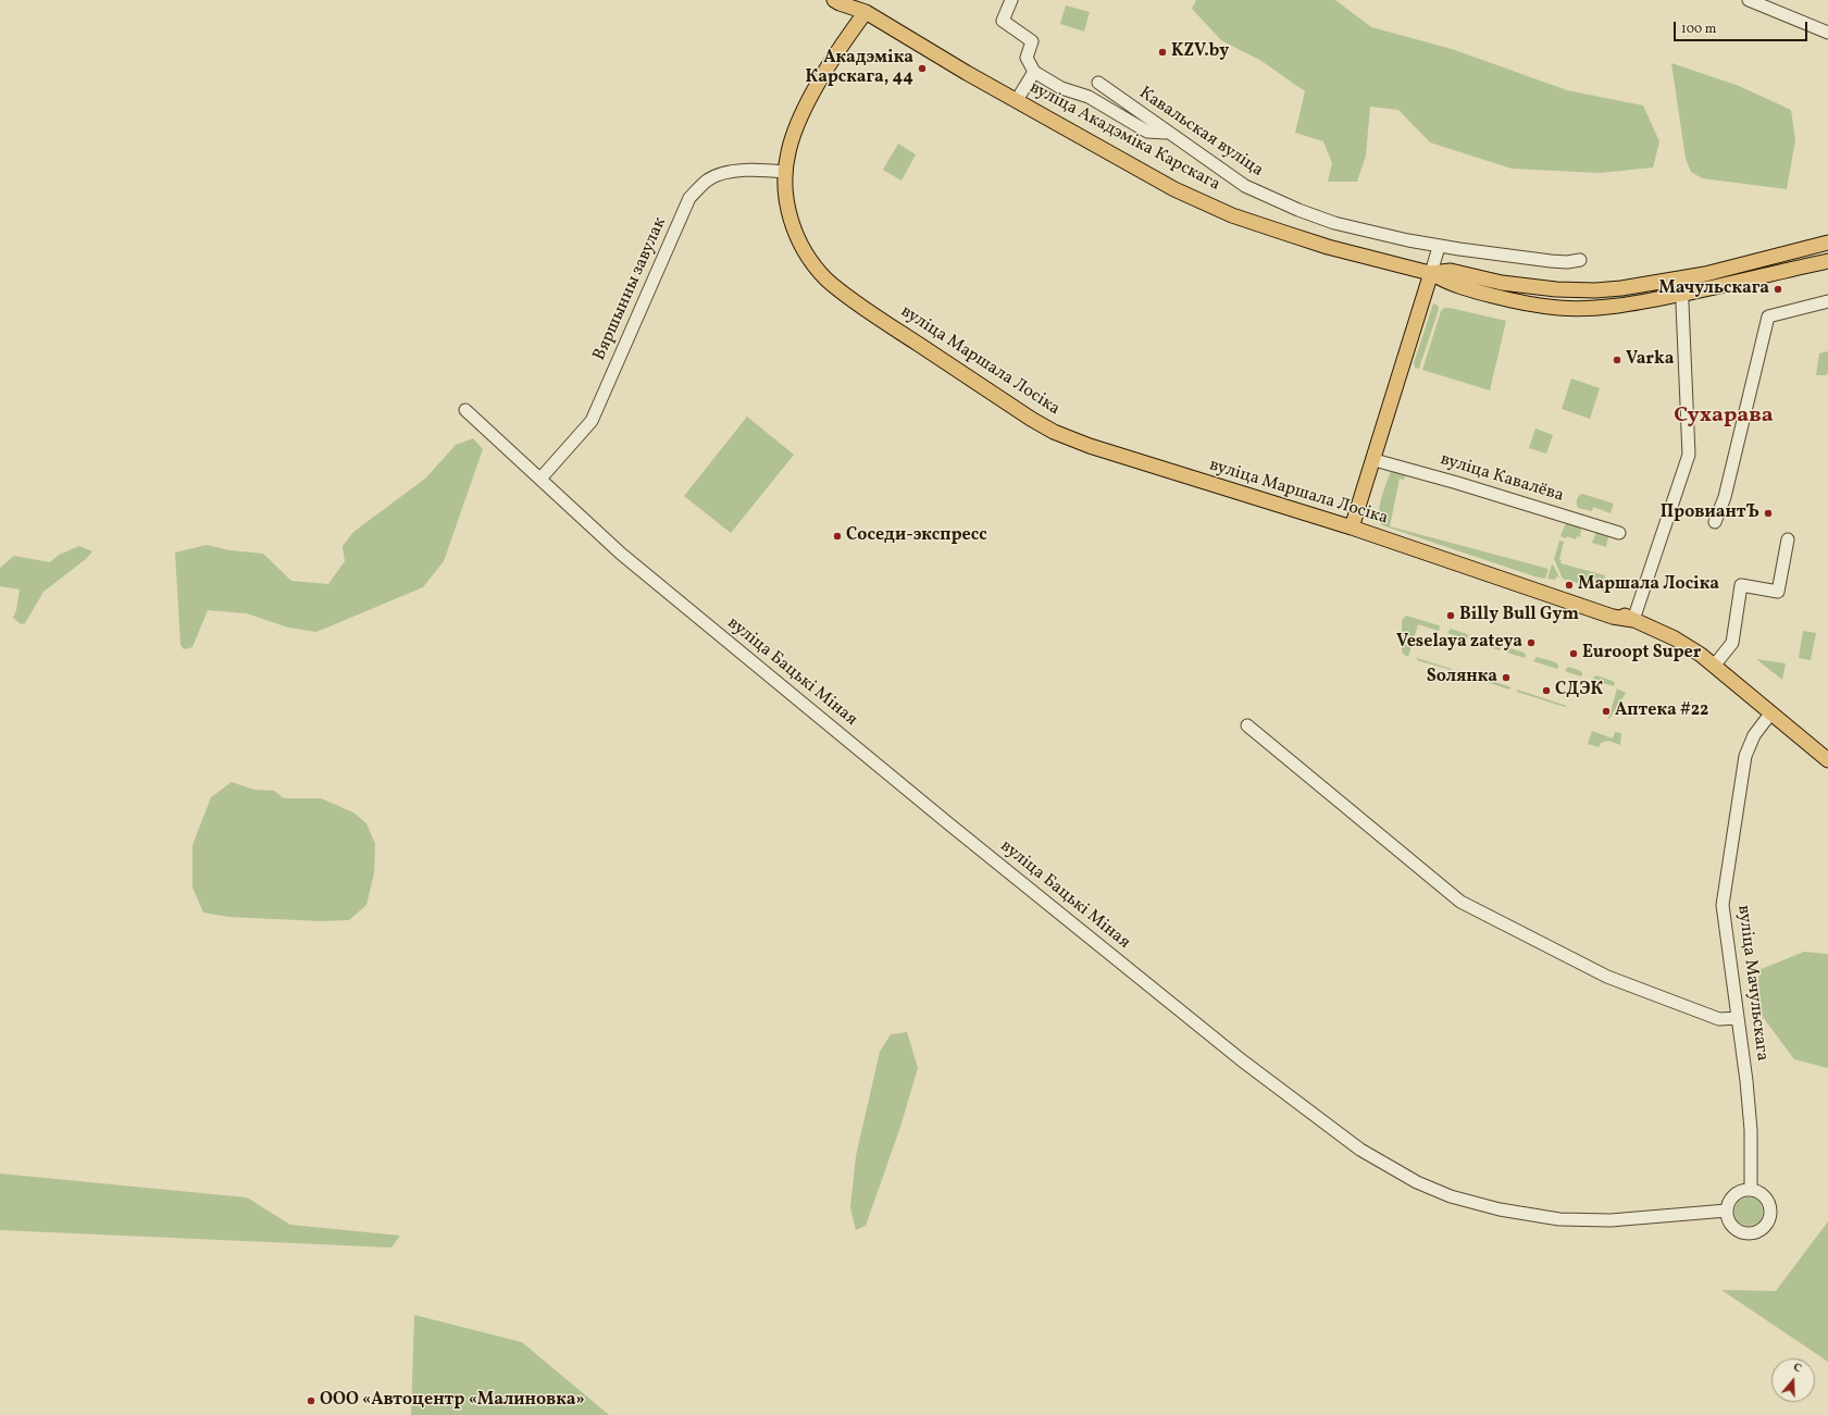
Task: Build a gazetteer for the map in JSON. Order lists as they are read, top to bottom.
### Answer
{
  "streets": {
    "main road": ["вуліца Акадэміка Карскага", "вуліца Маршала Лосіка"],
    "street": [
      "Кавальская вуліца",
      "Вяршынны завулак",
      "вуліца Кавалёва",
      "вуліца Бацькі Міная",
      "вуліца Мачульскага"
    ]
  },
  "crossings": [
    ["вуліца Акадэміка Карскага", "вуліца Маршала Лосіка"],
    ["Вяршынны завулак", "вуліца Маршала Лосіка"],
    ["Вяршынны завулак", "вуліца Бацькі Міная"],
    ["вуліца Маршала Лосіка", "вуліца Мачульскага"],
    ["вуліца Бацькі Міная", "вуліца Мачульскага"]
  ],
  "districts": ["Сухарава"],
  "places": [
    "KZV.by",
    "Акадэміка Карскага, 44",
    "Мачульскага",
    "Varka",
    "ПровиантЪ",
    "Соседи-экспресс",
    "Маршала Лосіка",
    "Billy Bull Gym",
    "Veselaya zateya",
    "Euroopt Super",
    "Sолянка",
    "СДЭК",
    "Аптека #22",
    "ООО «Автоцентр «Малиновка»"
  ],
  "scale_bar": "100 m",
  "north": "top"
}
